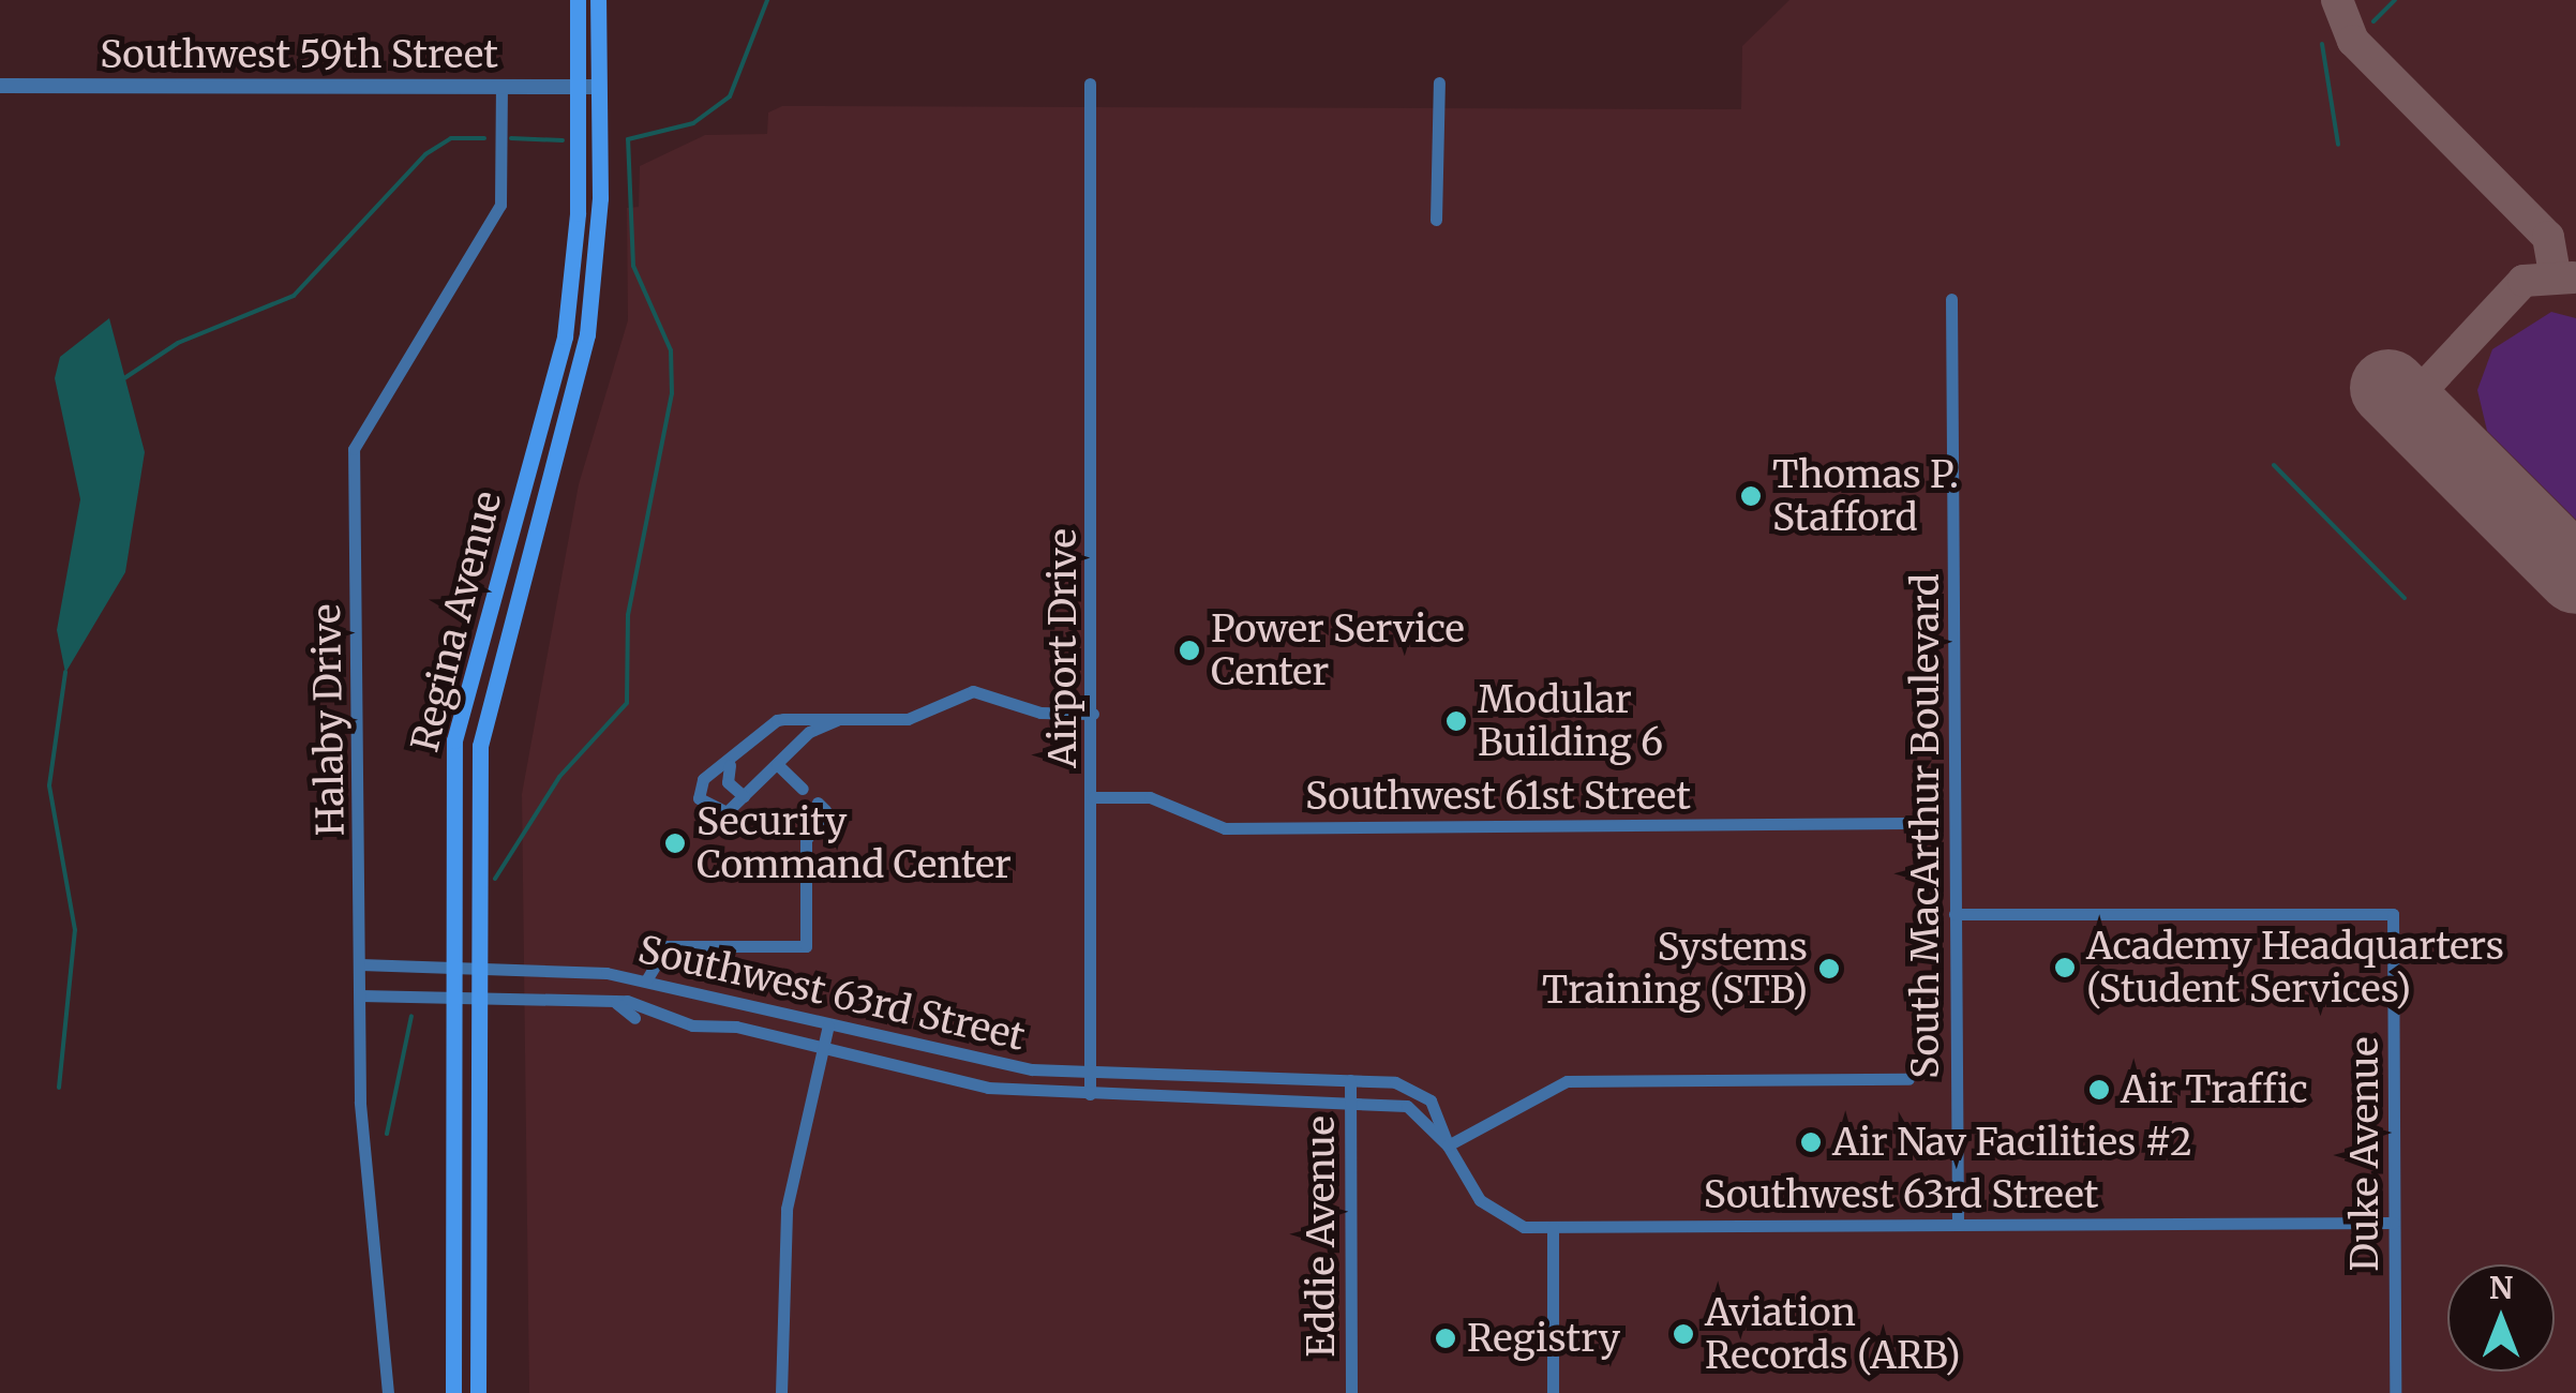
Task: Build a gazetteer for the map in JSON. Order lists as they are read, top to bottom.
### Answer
{
  "streets": {
    "main road": ["Regina Avenue"],
    "street": [
      "Southwest 59th Street",
      "Airport Drive",
      "Halaby Drive",
      "Southwest 61st Street",
      "South MacArthur Boulevard",
      "Southwest 63rd Street",
      "Duke Avenue",
      "Eddie Avenue"
    ]
  },
  "crossings": [
    ["Southwest 59th Street", "Regina Avenue"],
    ["Southwest 59th Street", "Halaby Drive"],
    ["Regina Avenue", "Southwest 63rd Street"],
    ["Airport Drive", "Southwest 61st Street"],
    ["Airport Drive", "Southwest 63rd Street"],
    ["Halaby Drive", "Southwest 63rd Street"],
    ["South MacArthur Boulevard", "Southwest 63rd Street"],
    ["South MacArthur Boulevard", "Duke Avenue"],
    ["Southwest 63rd Street", "Duke Avenue"],
    ["Southwest 63rd Street", "Eddie Avenue"]
  ],
  "places": [
    "Thomas P. Stafford",
    "Power Service Center",
    "Modular Building 6",
    "Security Command Center",
    "Academy Headquarters (Student Services)",
    "Systems Training (STB)",
    "Air Traffic",
    "Air Nav Facilities #2",
    "Aviation Records (ARB)",
    "Registry"
  ],
  "north": "top"
}
